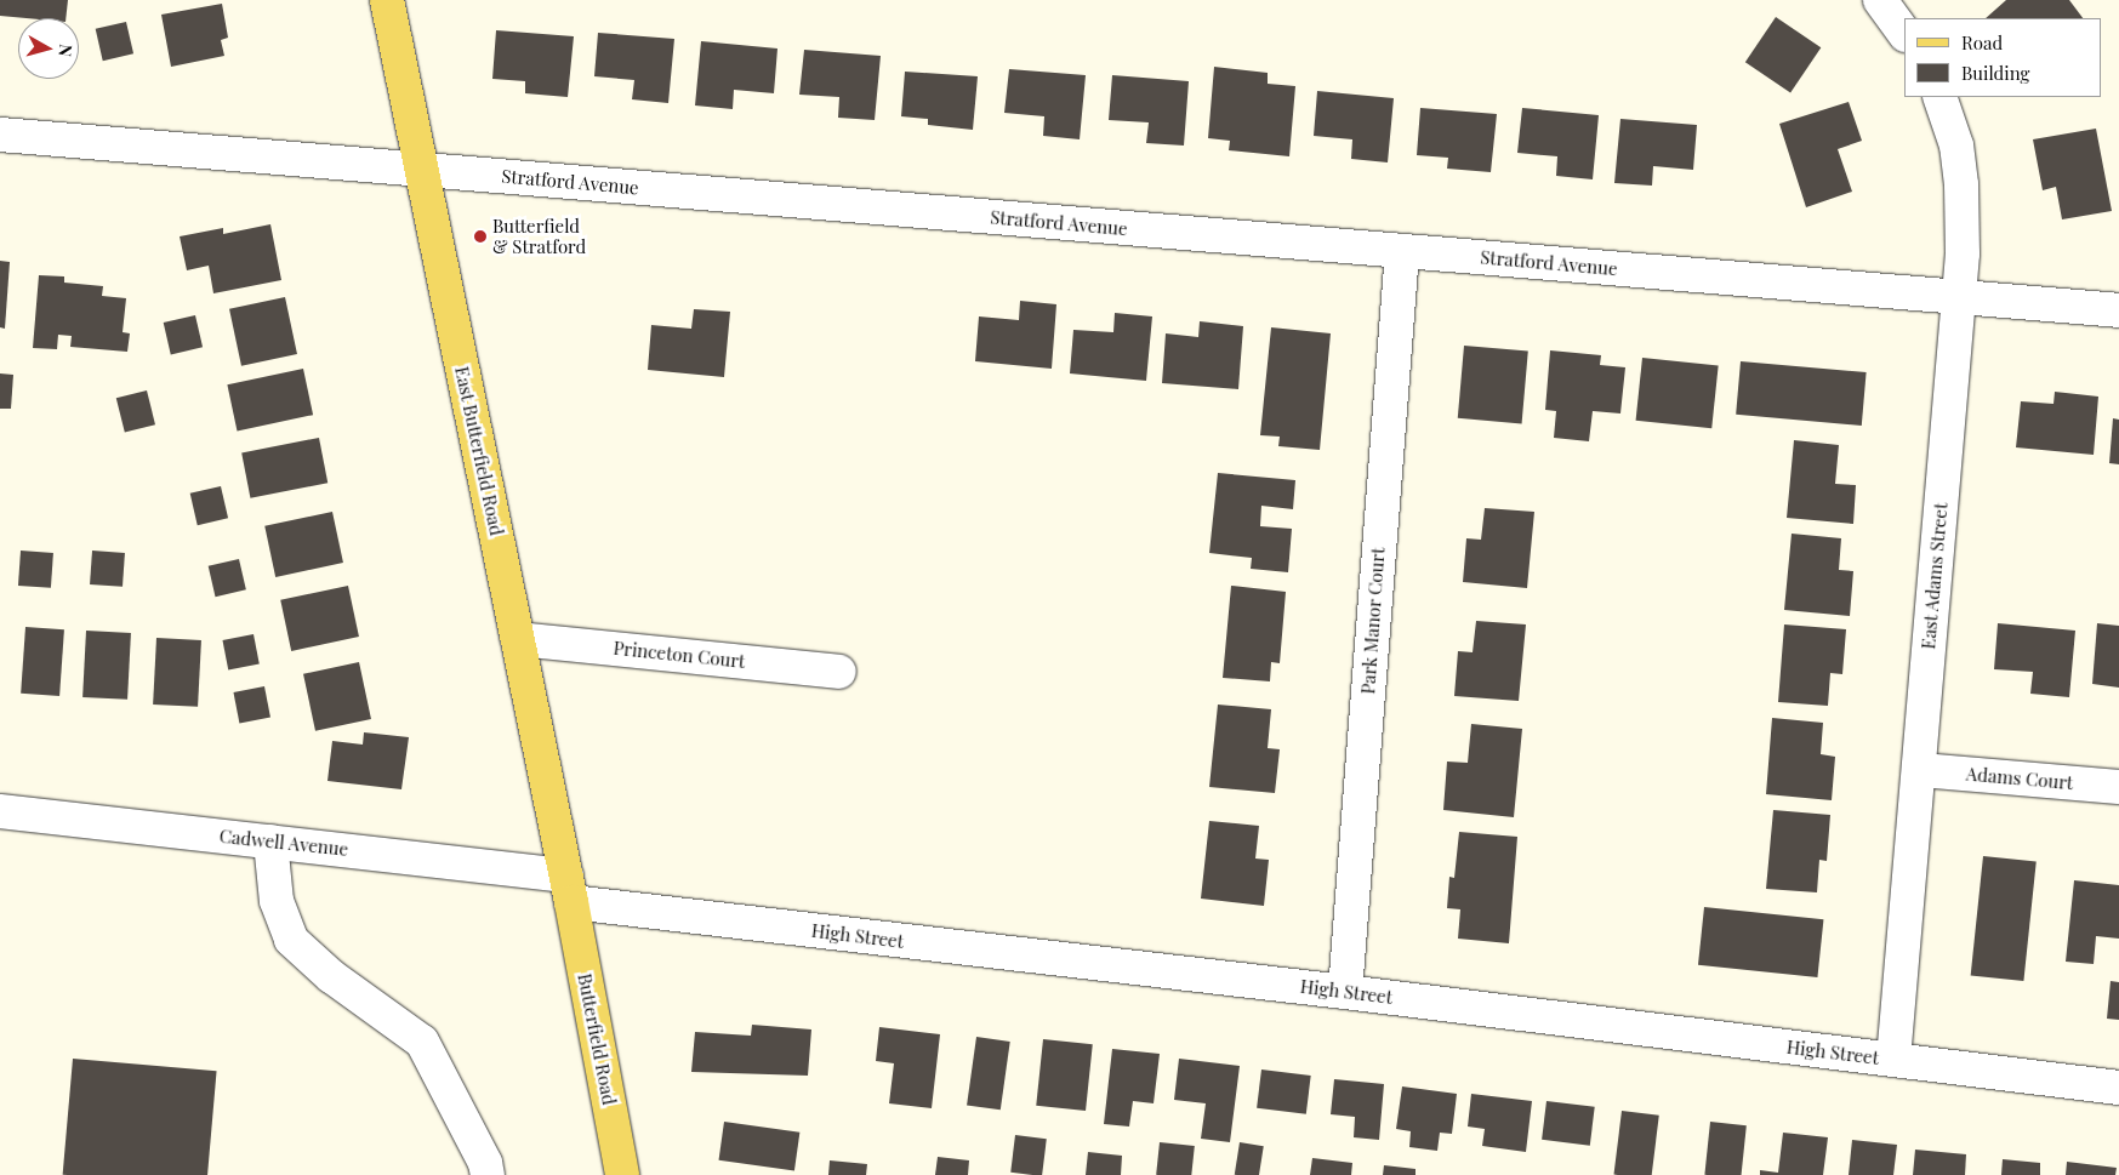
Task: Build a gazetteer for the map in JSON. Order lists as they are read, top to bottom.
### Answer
{
  "streets": {
    "main road": ["East Butterfield Road", "Butterfield Road"],
    "street": [
      "Stratford Avenue",
      "East Adams Street",
      "Park Manor Court",
      "Princeton Court",
      "Adams Court",
      "Cadwell Avenue",
      "High Street"
    ]
  },
  "crossings": [
    ["Stratford Avenue", "East Butterfield Road"],
    ["Stratford Avenue", "East Adams Street"],
    ["Stratford Avenue", "Park Manor Court"],
    ["East Butterfield Road", "Princeton Court"],
    ["East Butterfield Road", "Cadwell Avenue"],
    ["East Butterfield Road", "High Street"],
    ["East Butterfield Road", "Butterfield Road"],
    ["East Adams Street", "Adams Court"],
    ["East Adams Street", "High Street"],
    ["Park Manor Court", "High Street"],
    ["Cadwell Avenue", "High Street"],
    ["Cadwell Avenue", "Butterfield Road"],
    ["High Street", "Butterfield Road"]
  ],
  "places": ["Butterfield & Stratford"],
  "legend": ["Road", "Building"],
  "north": "right"
}
